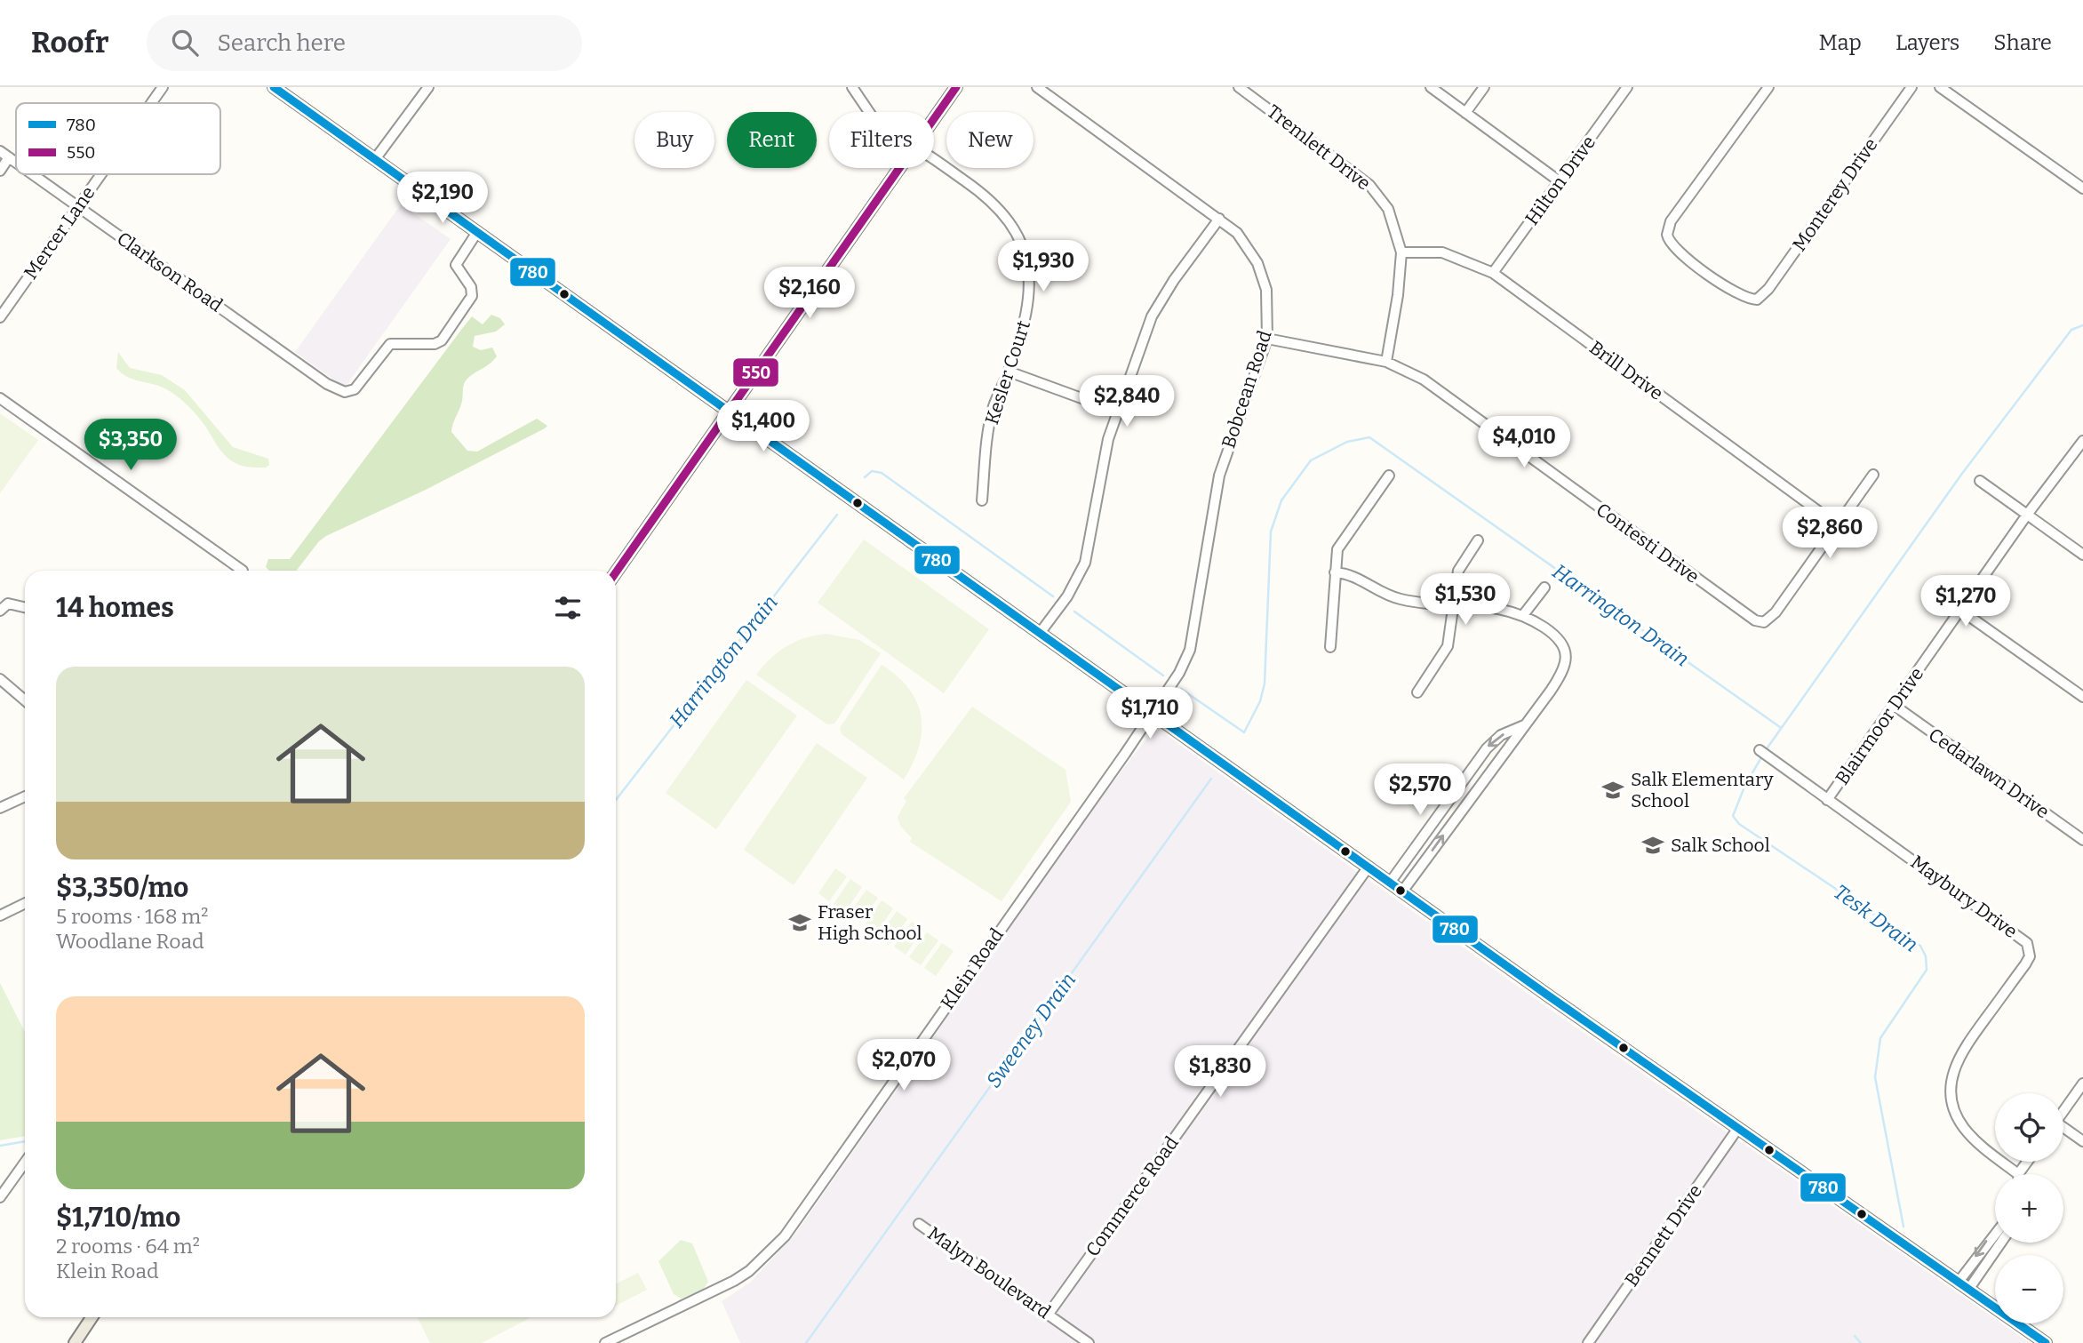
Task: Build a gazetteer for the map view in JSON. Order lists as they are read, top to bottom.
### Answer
{
  "streets": {
    "street": [
      "Tremlett Drive",
      "Hilton Drive",
      "Monterey Drive",
      "Mercer Lane",
      "Clarkson Road",
      "Brill Drive",
      "Kesler Court",
      "Bobcean Road",
      "Contesti Drive",
      "Blairmoor Drive",
      "Cedarlawn Drive",
      "Maybury Drive",
      "Klein Road",
      "Commerce Road",
      "Bennett Drive",
      "Malyn Boulevard"
    ]
  },
  "crossings": [
    ["Tremlett Drive", "Brill Drive"],
    ["Tremlett Drive", "Contesti Drive"],
    ["Hilton Drive", "Brill Drive"],
    ["Mercer Lane", "Clarkson Road"],
    ["Brill Drive", "Contesti Drive"],
    ["Bobcean Road", "Contesti Drive"],
    ["Bobcean Road", "Klein Road"],
    ["Blairmoor Drive", "Cedarlawn Drive"],
    ["Blairmoor Drive", "Maybury Drive"],
    ["Commerce Road", "Malyn Boulevard"]
  ],
  "water": ["Harrington Drain", "Tesk Drain", "Sweeney Drain"],
  "places": {
    "school or university": ["Salk Elementary School", "Salk School", "Fraser High School"]
  },
  "lines": ["transit line 780", "transit line 550"],
  "legend": ["780", "550"],
  "page": {
    "header": "Roofr",
    "search": "Search here",
    "nav": ["Map", "Layers", "Share"],
    "chip": [
      "Buy",
      "Rent",
      "Filters",
      "New"
    ],
    "price": [
      "$2,190",
      "$1,930",
      "$2,160",
      "$2,840",
      "$1,400",
      "$4,010",
      "$3,350",
      "$2,860",
      "$1,530",
      "$1,270",
      "$1,710",
      "$2,570",
      "$2,070",
      "$1,830"
    ],
    "heading": "14 homes",
    "list": [
      {
        "name": "$3,350/mo",
        "note": "5 rooms · 168 m² · Woodlane Road"
      },
      {
        "name": "$1,710/mo",
        "note": "2 rooms · 64 m² · Klein Road"
      }
    ],
    "map_buttons": ["+", "−"]
  }
}
